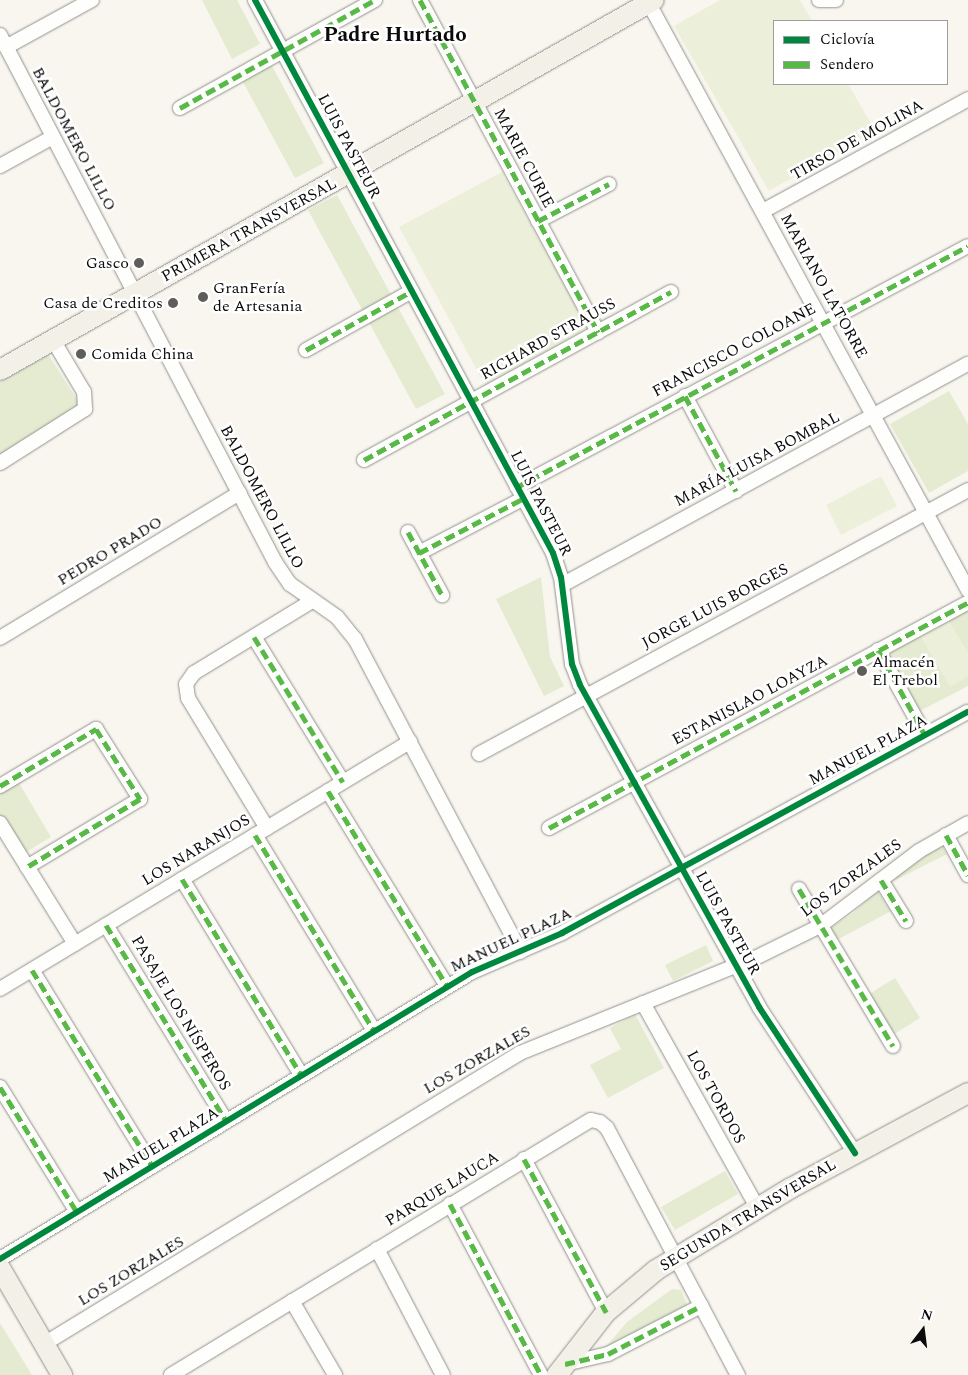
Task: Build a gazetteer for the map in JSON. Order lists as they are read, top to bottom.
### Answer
{
  "streets": {
    "main road": ["PRIMERA TRANSVERSAL", "SEGUNDA TRANSVERSAL"],
    "street": [
      "BALDOMERO LILLO",
      "TIRSO DE MOLINA",
      "LUIS PASTEUR",
      "MARIE CURIE",
      "MARIANO LATORRE",
      "RICHARD STRAUSS",
      "FRANCISCO COLOANE",
      "MARÍA LUISA BOMBAL",
      "PEDRO PRADO",
      "JORGE LUIS BORGES",
      "ESTANISLAO LOAYZA",
      "MANUEL PLAZA",
      "LOS NARANJOS",
      "LOS ZORZALES",
      "PASAJE LOS NÍSPEROS",
      "LOS TORDOS",
      "PARQUE LAUCA"
    ]
  },
  "crossings": [
    ["BALDOMERO LILLO", "PRIMERA TRANSVERSAL"],
    ["BALDOMERO LILLO", "PEDRO PRADO"],
    ["BALDOMERO LILLO", "MANUEL PLAZA"],
    ["BALDOMERO LILLO", "LOS NARANJOS"],
    ["TIRSO DE MOLINA", "MARIANO LATORRE"],
    ["LUIS PASTEUR", "PRIMERA TRANSVERSAL"],
    ["LUIS PASTEUR", "RICHARD STRAUSS"],
    ["LUIS PASTEUR", "FRANCISCO COLOANE"],
    ["LUIS PASTEUR", "MARÍA LUISA BOMBAL"],
    ["LUIS PASTEUR", "JORGE LUIS BORGES"],
    ["LUIS PASTEUR", "ESTANISLAO LOAYZA"],
    ["LUIS PASTEUR", "MANUEL PLAZA"],
    ["LUIS PASTEUR", "LOS ZORZALES"],
    ["LUIS PASTEUR", "SEGUNDA TRANSVERSAL"],
    ["MARIE CURIE", "PRIMERA TRANSVERSAL"],
    ["MARIE CURIE", "RICHARD STRAUSS"],
    ["PRIMERA TRANSVERSAL", "MARIANO LATORRE"],
    ["MARIANO LATORRE", "FRANCISCO COLOANE"],
    ["MARIANO LATORRE", "MARÍA LUISA BOMBAL"],
    ["MARIANO LATORRE", "JORGE LUIS BORGES"],
    ["MANUEL PLAZA", "PASAJE LOS NÍSPEROS"],
    ["LOS NARANJOS", "PASAJE LOS NÍSPEROS"],
    ["LOS ZORZALES", "LOS TORDOS"],
    ["LOS TORDOS", "SEGUNDA TRANSVERSAL"],
    ["PARQUE LAUCA", "SEGUNDA TRANSVERSAL"]
  ],
  "districts": ["Padre Hurtado"],
  "places": [
    "Gasco",
    "GranFería de Artesania",
    "Casa de Creditos",
    "Comida China",
    "Almacén El Trebol"
  ],
  "legend": ["Ciclovía", "Sendero"],
  "north": "top"
}
